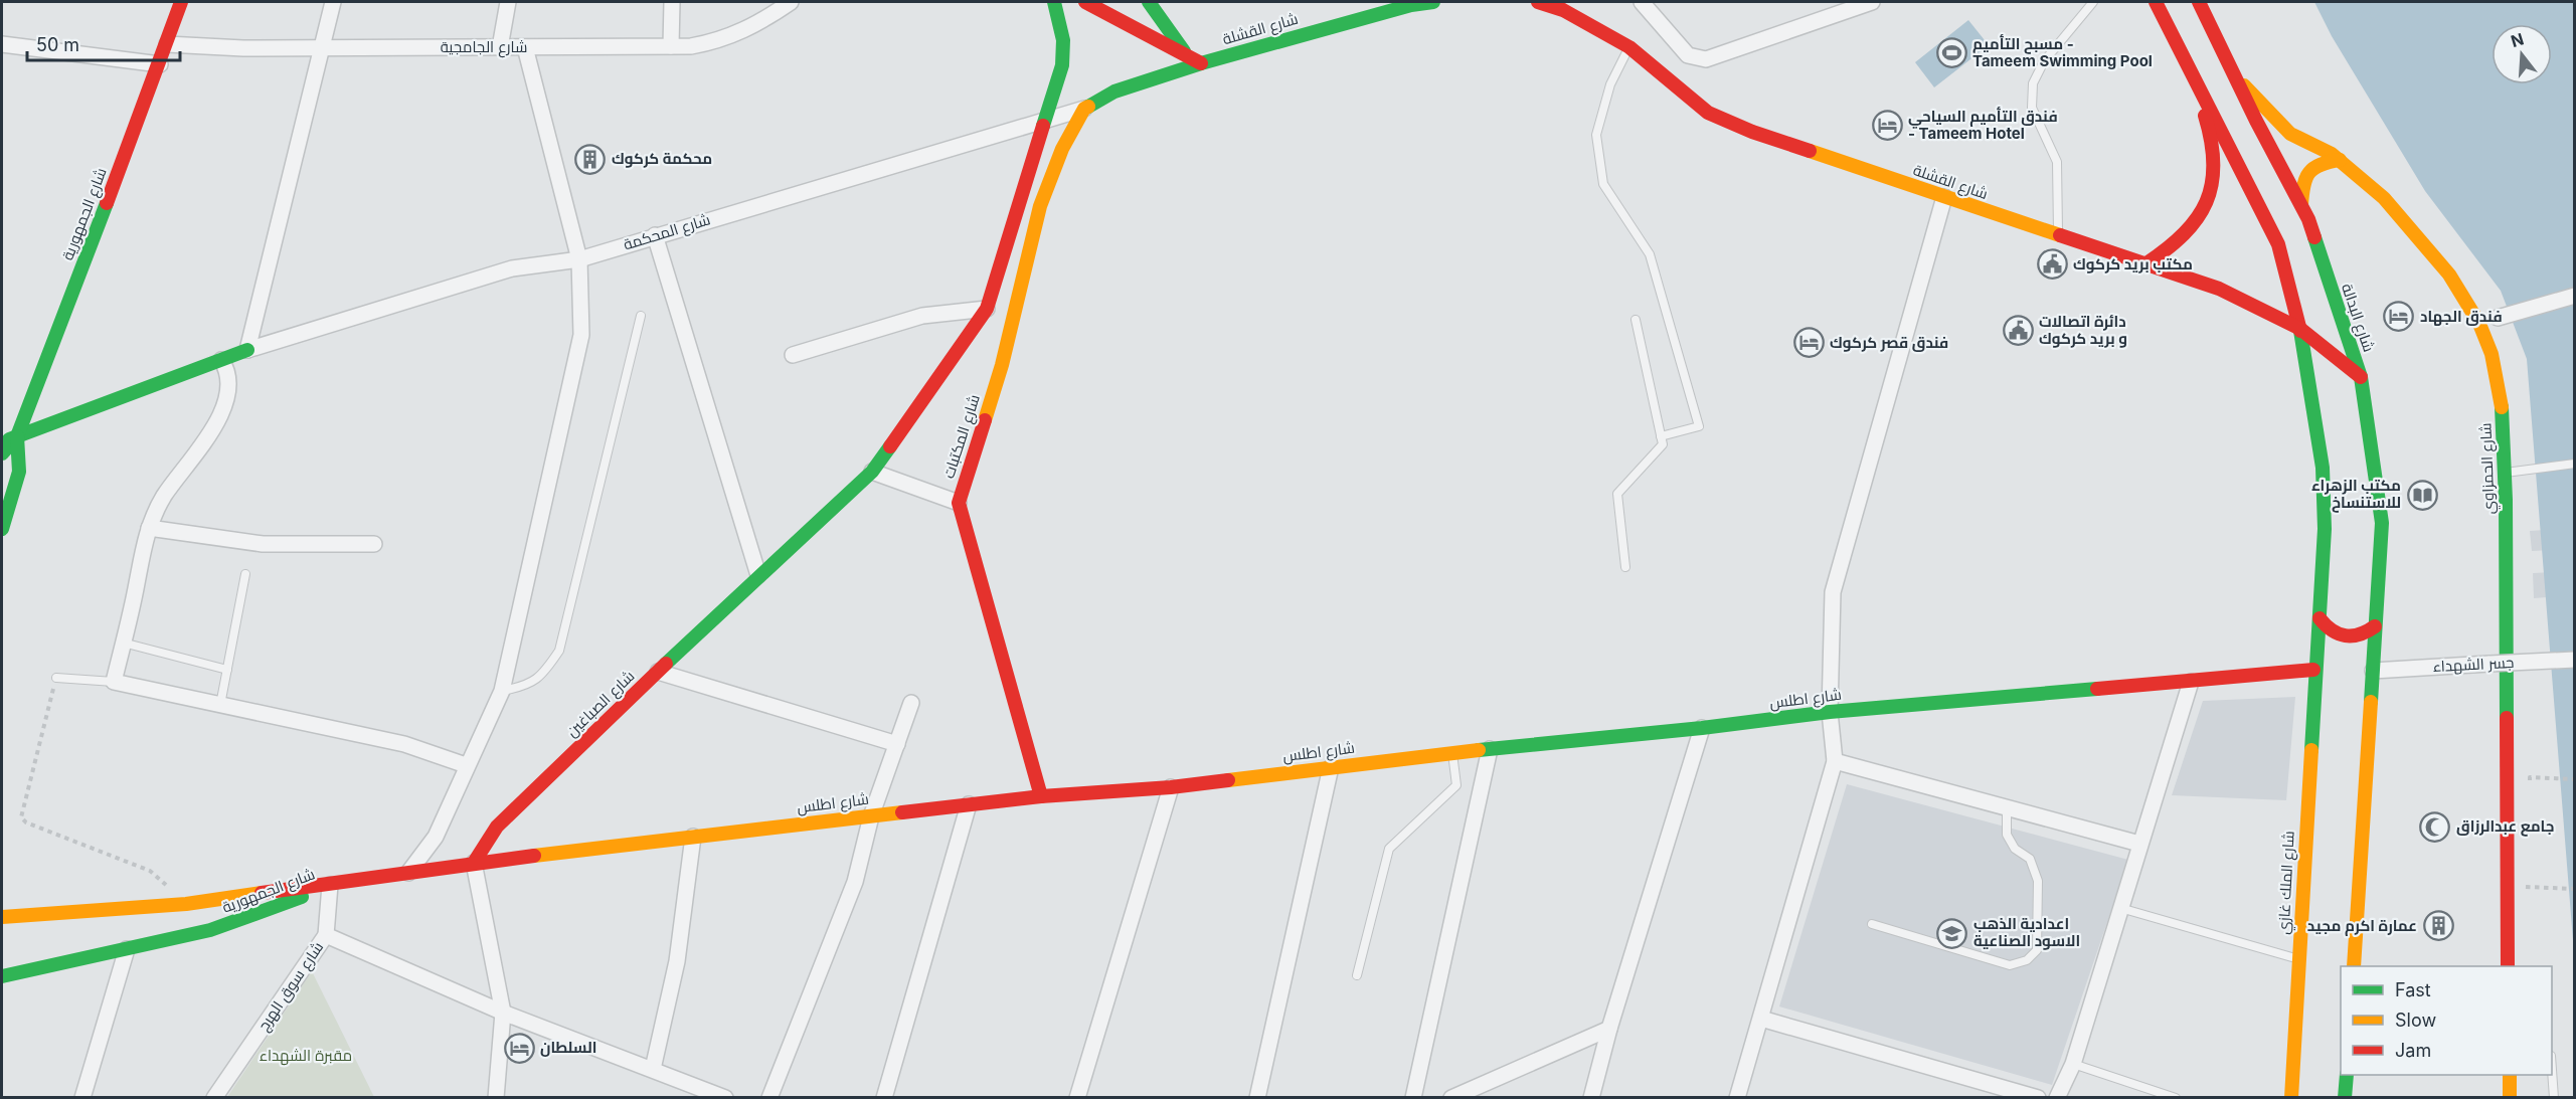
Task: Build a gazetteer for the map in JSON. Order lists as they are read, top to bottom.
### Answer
{
  "streets": {
    "street": [
      "شارع القشلة",
      "شارع الجامجية",
      "شارع الجمهورية",
      "شارع المحكمة",
      "شارع البدالة",
      "شارع المكتبات",
      "شارع الحمزاوي",
      "جسر الشهداء",
      "شارع اطلس",
      "شارع الصباغين",
      "شارع الملك غازي",
      "شارع سوق الهرج"
    ]
  },
  "crossings": [
    ["شارع القشلة", "شارع البدالة"],
    ["شارع القشلة", "شارع المكتبات"],
    ["شارع الجامجية", "شارع الجمهورية"],
    ["شارع الجمهورية", "شارع اطلس"],
    ["شارع المحكمة", "شارع المكتبات"],
    ["شارع البدالة", "شارع الحمزاوي"],
    ["شارع البدالة", "جسر الشهداء"],
    ["شارع المكتبات", "شارع اطلس"],
    ["شارع اطلس", "شارع الصباغين"],
    ["شارع اطلس", "شارع الملك غازي"]
  ],
  "parks": ["مقبرة الشهداء"],
  "places": {
    "sports": ["مسبح التأميم - Tameem Swimming Pool"],
    "hotel": [
      "فندق التأميم السياحي - Tameem Hotel",
      "فندق الجهاد",
      "فندق قصر كركوك",
      "السلطان"
    ],
    "building": ["محكمة كركوك", "عمارة اكرم مجيد"],
    "public building": ["مكتب بريد كركوك", "دائرة اتصالات و بريد كركوك"],
    "library": ["مكتب الزهراء للاستنساخ"],
    "mosque": ["جامع عبدالرزاق"],
    "school or university": ["اعدادية الذهب الاسود الصناعية"]
  },
  "legend": ["Fast", "Slow", "Jam"],
  "scale_bar": "50 m",
  "north": "top"
}
